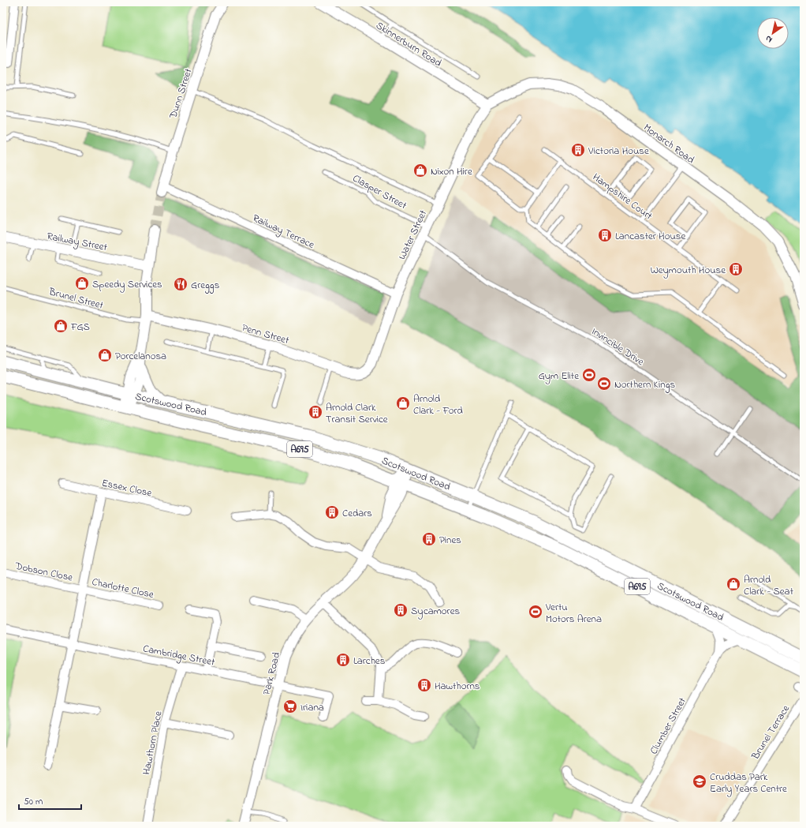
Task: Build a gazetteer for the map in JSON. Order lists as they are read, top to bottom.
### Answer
{
  "streets": {
    "main road": ["Scotswood Road", "A695"],
    "street": [
      "Skinnerburn Road",
      "Dunn Street",
      "Monarch Road",
      "Railway Terrace",
      "Water Street",
      "Railway Street",
      "Penn Street",
      "Essex Close",
      "Dobson Close",
      "Charlotte Close",
      "Cambridge Street",
      "Park Road",
      "Clumber Street",
      "Brunel Terrace",
      "Hawthorn Place"
    ],
    "lane": [
      "Clasper Street",
      "Hampshire Court",
      "Brunel Street",
      "Invincible Drive"
    ]
  },
  "crossings": [
    ["Skinnerburn Road", "Monarch Road"],
    ["Dunn Street", "Railway Terrace"],
    ["Monarch Road", "Water Street"],
    ["Clasper Street", "Water Street"],
    ["Clasper Street", "Invincible Drive"],
    ["Railway Terrace", "Water Street"],
    ["Water Street", "Penn Street"],
    ["Water Street", "Invincible Drive"],
    ["Brunel Street", "Penn Street"],
    ["Scotswood Road", "Park Road"],
    ["Scotswood Road", "Clumber Street"],
    ["Dobson Close", "Charlotte Close"],
    ["Cambridge Street", "Park Road"],
    ["Cambridge Street", "Hawthorn Place"]
  ],
  "places": {
    "building": [
      "Victoria House",
      "Lancaster House",
      "Weymouth House",
      "Arnold Clark Transit Service",
      "Cedars",
      "Pines",
      "Sycamores",
      "Larches",
      "Hawthorns"
    ],
    "shop": [
      "Nixon Hire",
      "Speedy Services",
      "FGS",
      "Porcelanosa",
      "Arnold Clark - Ford",
      "Arnold Clark - Seat"
    ],
    "restaurant": ["Greggs"],
    "sports": ["Gym Elite", "Northern Kings", "Vertu Motors Arena"],
    "supermarket": ["Iriana"],
    "school or university": ["Cruddas Park Early Years Centre"]
  },
  "scale_bar": "50 m",
  "north": "bottom left"
}
